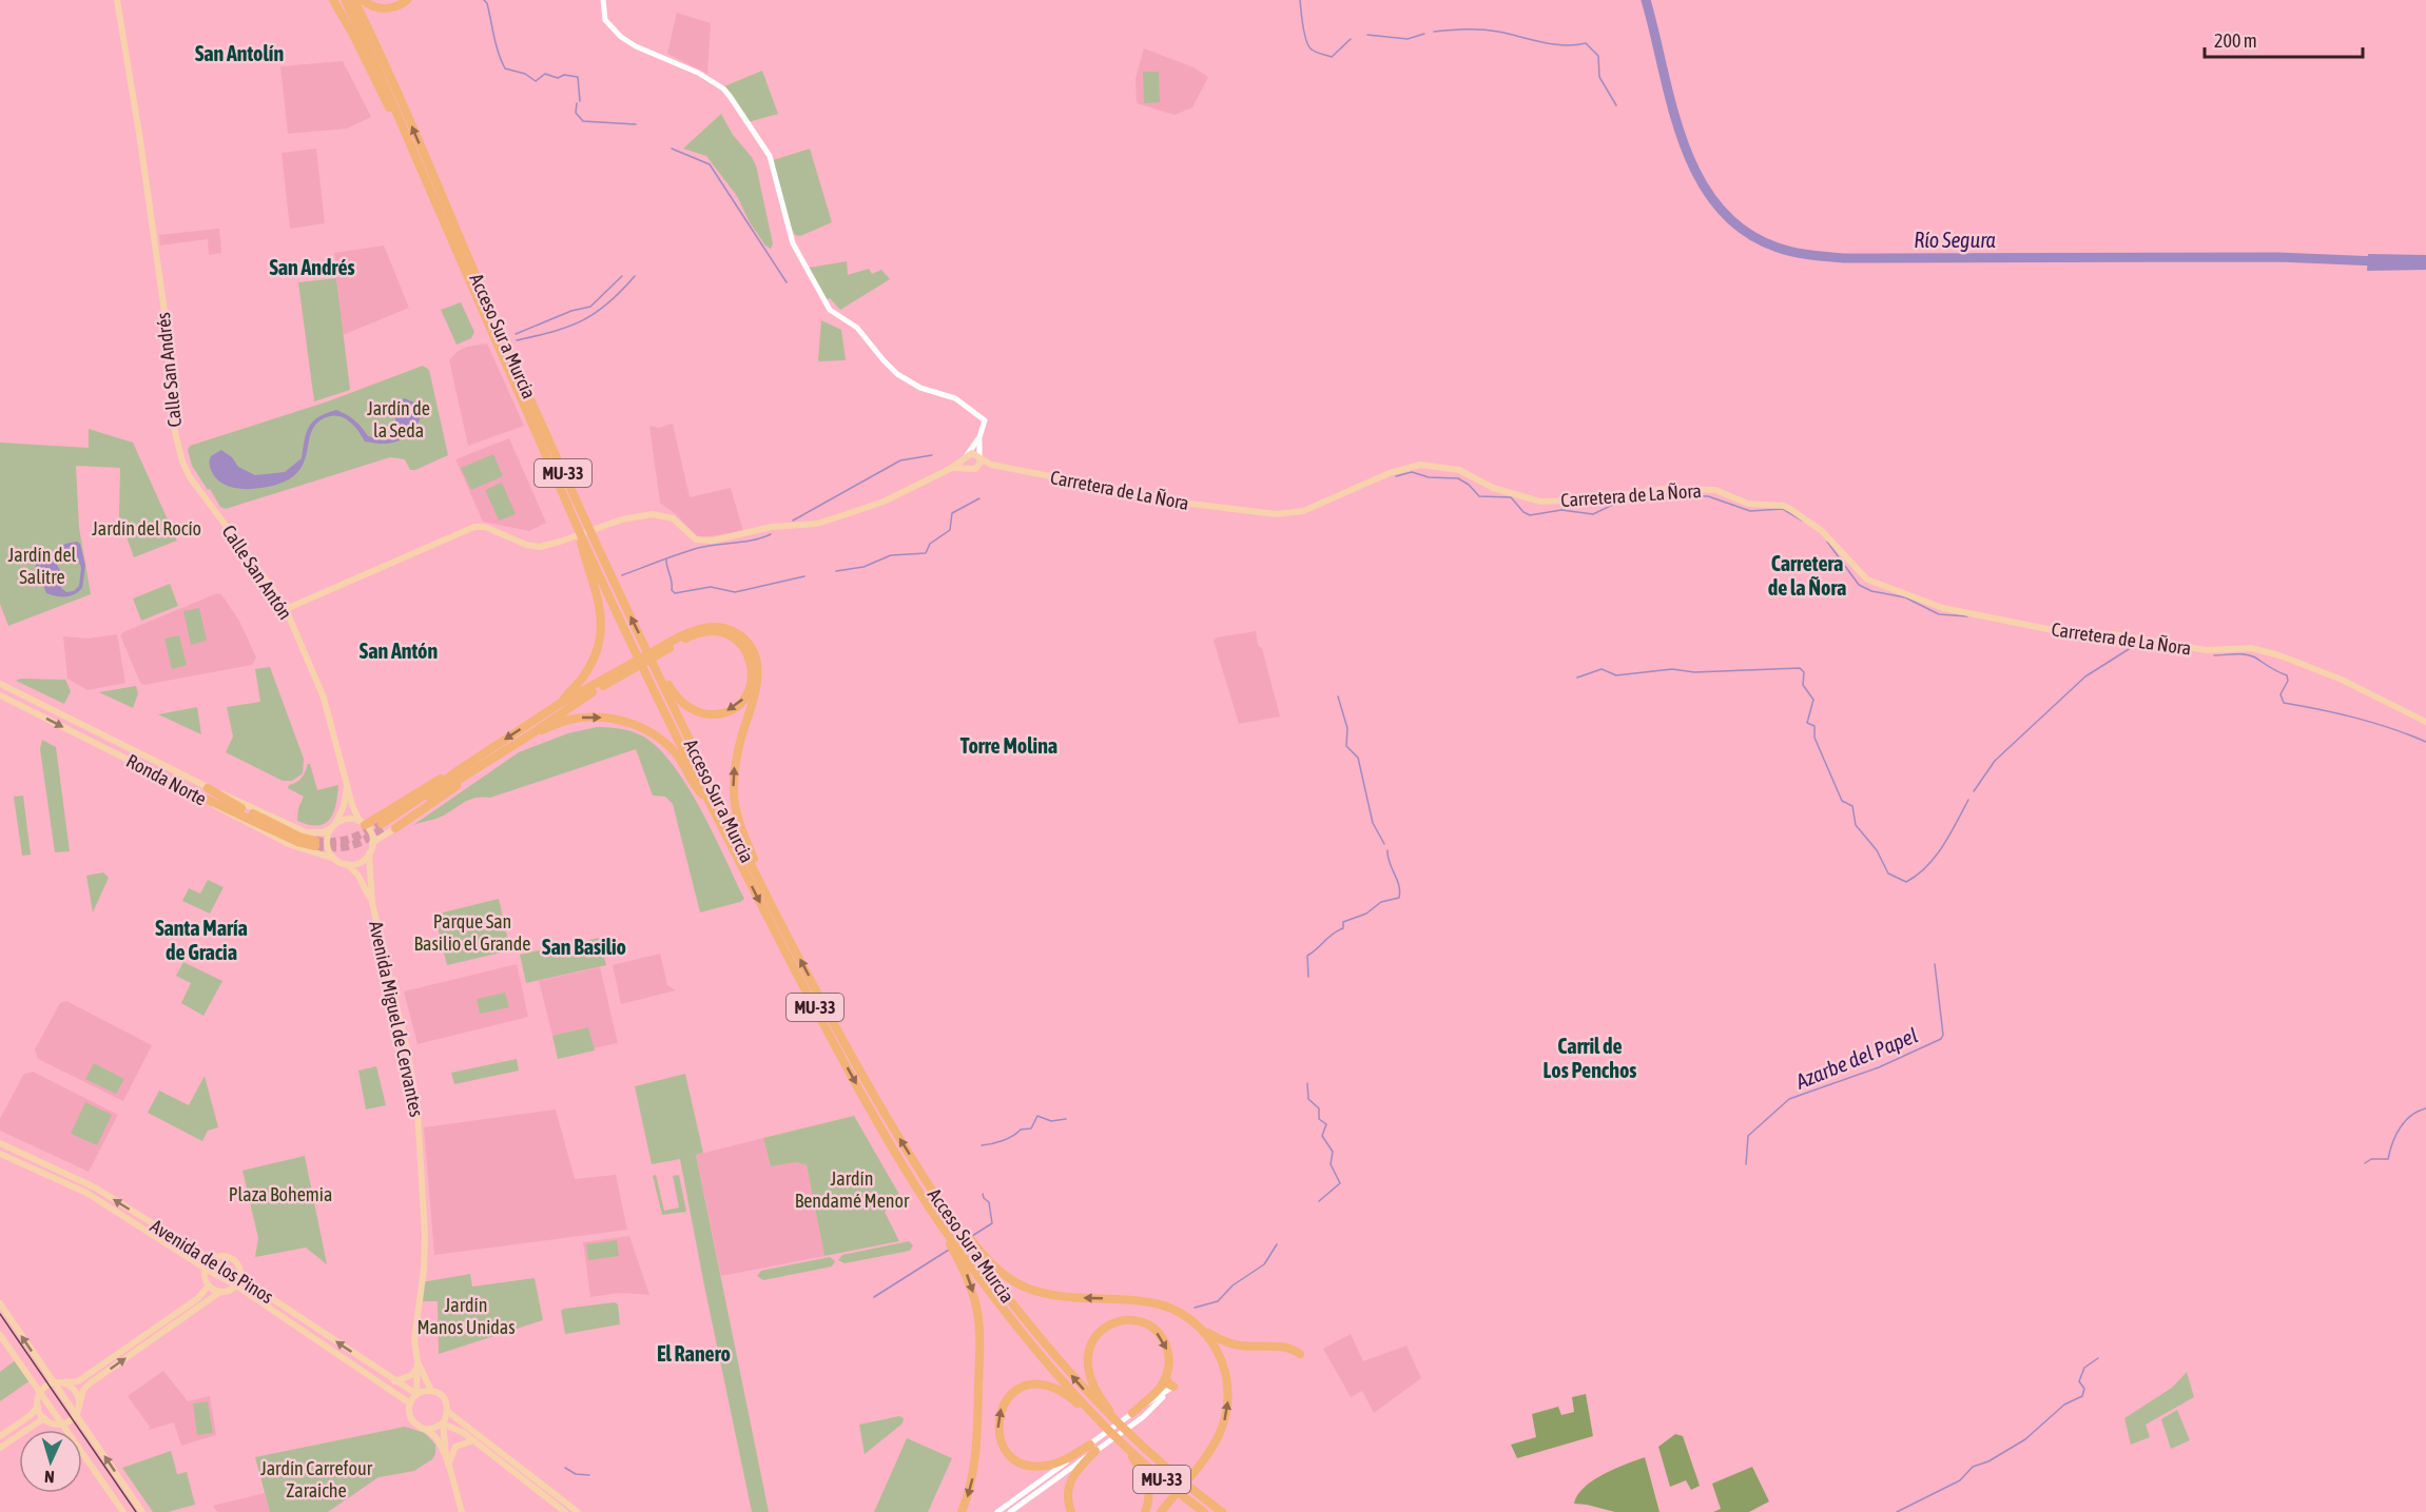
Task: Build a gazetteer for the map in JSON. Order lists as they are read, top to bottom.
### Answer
{
  "streets": {
    "highway": ["Acceso Sur a Murcia", "MU-33"],
    "main road": [
      "Calle San Andrés",
      "Carretera de La Ñora",
      "Calle San Antón",
      "Ronda Norte",
      "Avenida Miguel de Cervantes",
      "Avenida de los Pinos"
    ]
  },
  "crossings": [
    ["Calle San Andrés", "Calle San Antón"],
    ["Calle San Antón", "Ronda Norte"],
    ["Calle San Antón", "Avenida Miguel de Cervantes"],
    ["Ronda Norte", "Avenida Miguel de Cervantes"],
    ["Avenida Miguel de Cervantes", "Avenida de los Pinos"]
  ],
  "districts": [
    "San Antolín",
    "San Andrés",
    "Carretera de la Ñora",
    "San Antón",
    "Torre Molina",
    "Santa María de Gracia",
    "San Basilio",
    "Carril de Los Penchos",
    "El Ranero"
  ],
  "water": ["Río Segura", "Azarbe del Papel"],
  "parks": [
    "Jardín de la Seda",
    "Jardín del Rocío",
    "Jardín del Salitre",
    "Parque San Basilio el Grande",
    "Jardín Bendamé Menor",
    "Plaza Bohemia",
    "Jardín Manos Unidas",
    "Jardín Carrefour Zaraiche"
  ],
  "scale_bar": "200 m",
  "north": "bottom"
}
